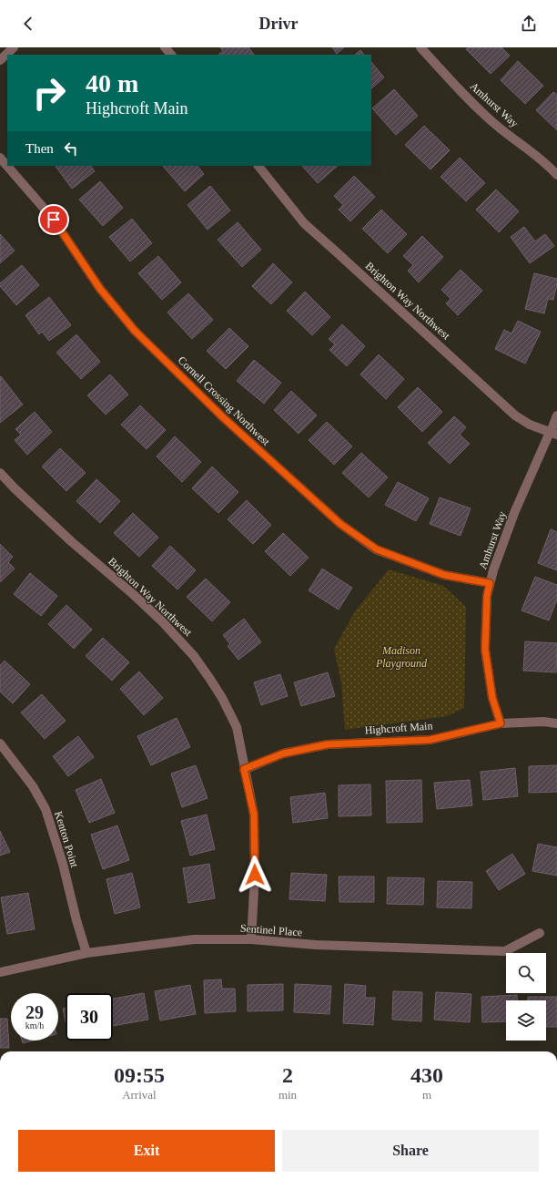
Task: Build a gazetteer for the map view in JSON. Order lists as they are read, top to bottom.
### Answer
{
  "streets": {
    "street": [
      "Amhurst Way",
      "Brighton Way Northwest",
      "Cornell Crossing Northwest",
      "Highcroft Main",
      "Kenton Point",
      "Sentinel Place"
    ]
  },
  "crossings": [
    ["Amhurst Way", "Brighton Way Northwest"],
    ["Amhurst Way", "Cornell Crossing Northwest"],
    ["Amhurst Way", "Highcroft Main"],
    ["Brighton Way Northwest", "Highcroft Main"],
    ["Brighton Way Northwest", "Sentinel Place"],
    ["Kenton Point", "Sentinel Place"]
  ],
  "parks": ["Madison Playground"],
  "page": {
    "header": "Drivr",
    "turn": ["40 m", "Highcroft Main"],
    "then": "Then",
    "speed": "29 km/h",
    "limit": "30",
    "eta": [
      "09:55",
      "Arrival",
      "2",
      "min",
      "430",
      "m"
    ],
    "buttons": ["Exit", "Share"]
  }
}
